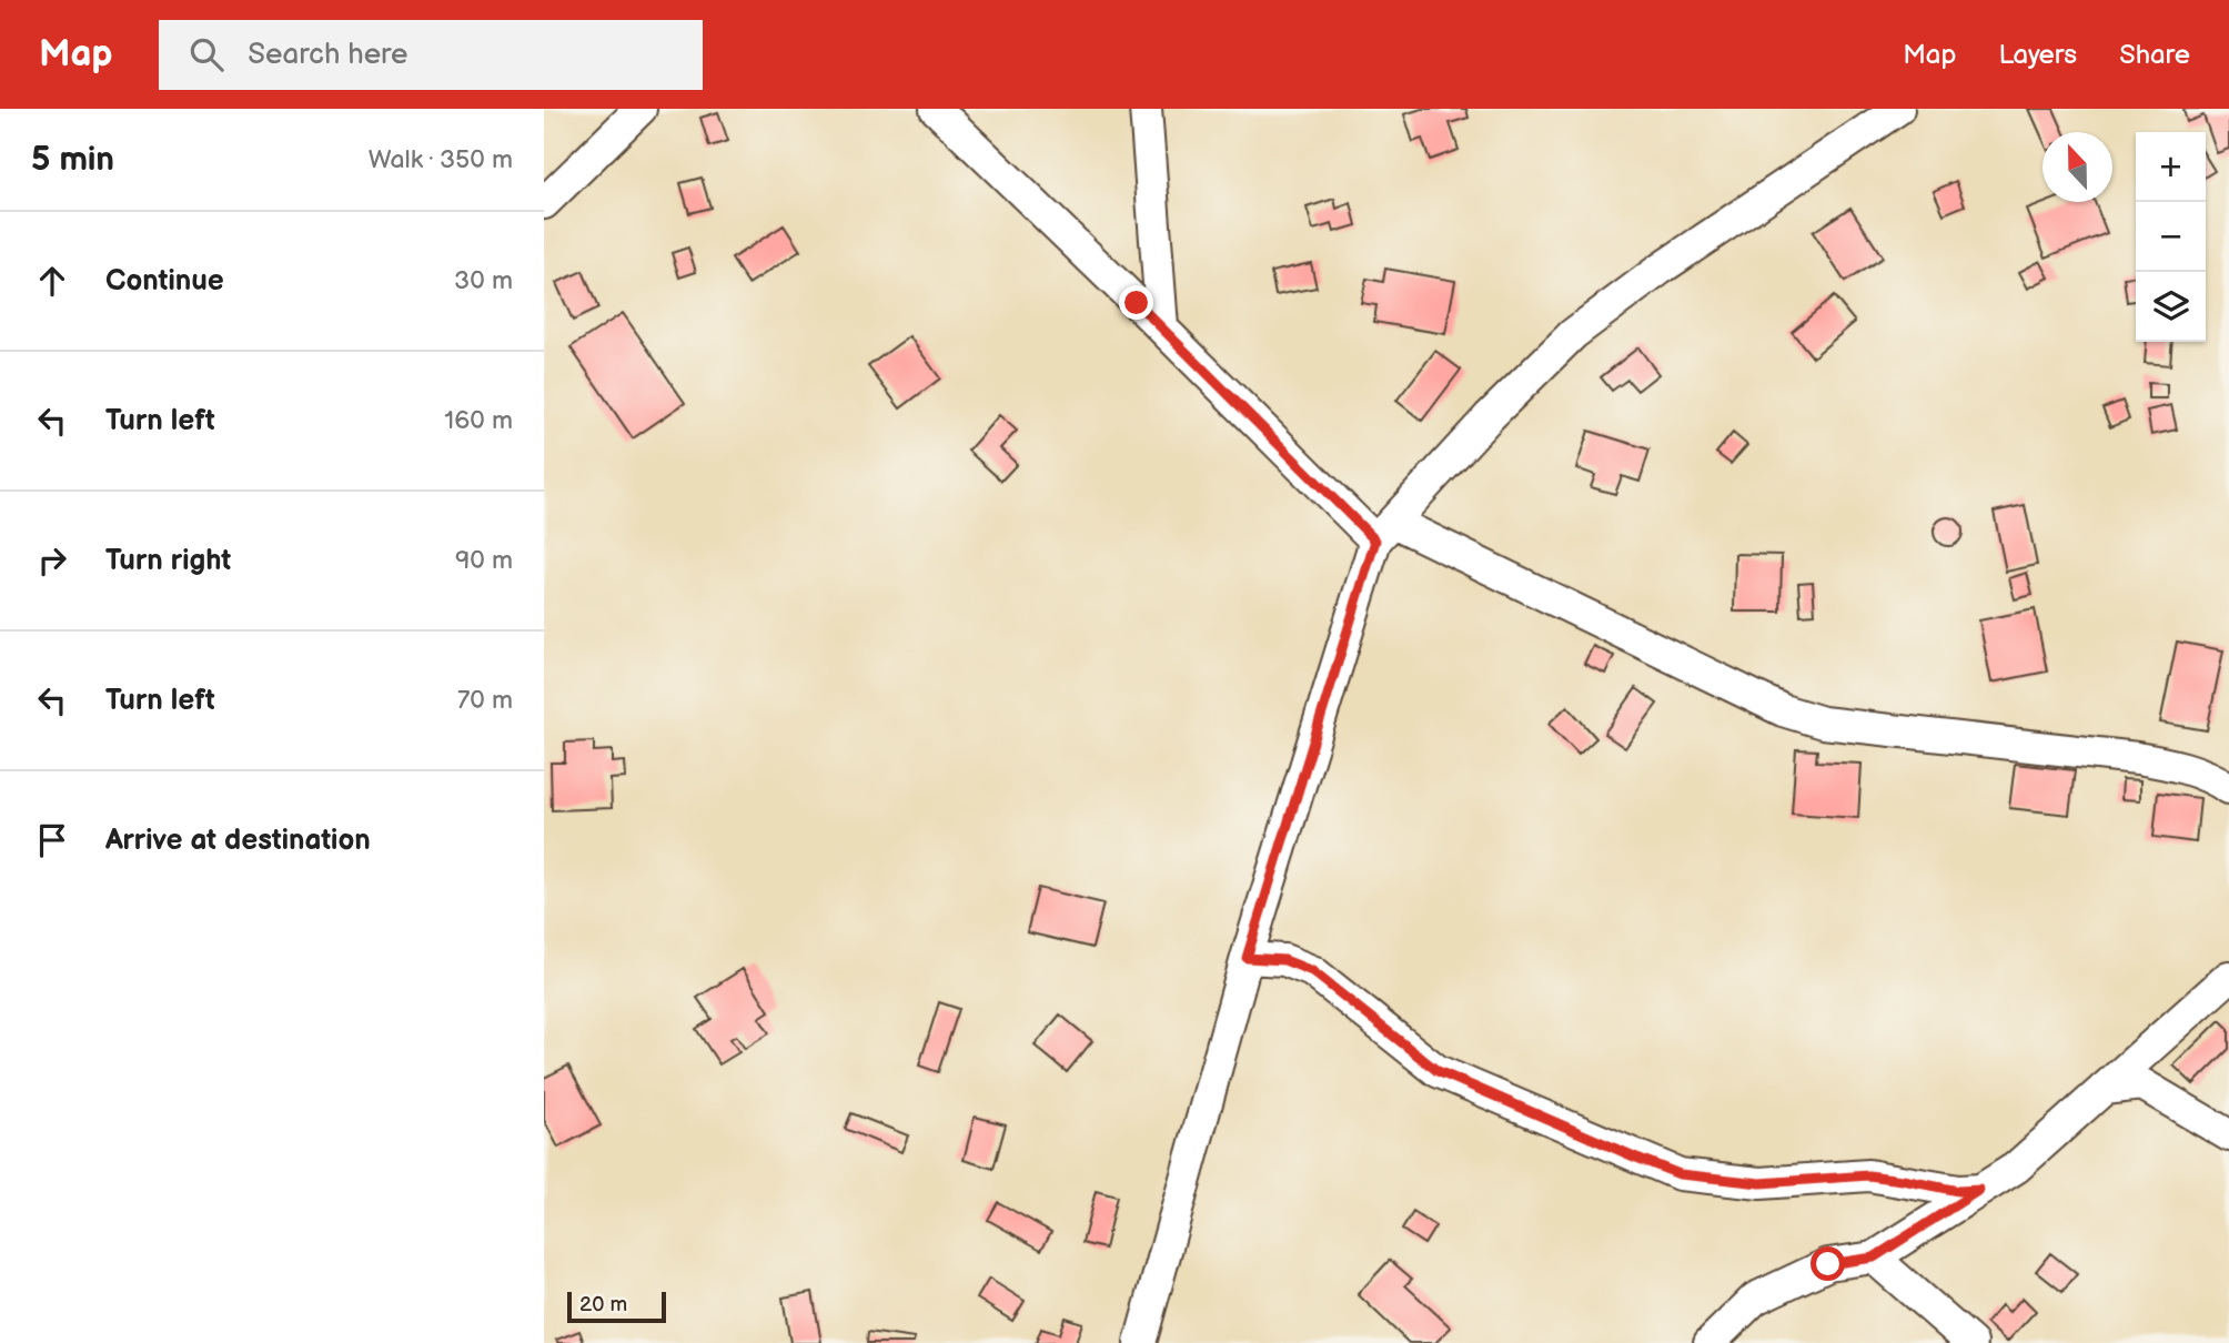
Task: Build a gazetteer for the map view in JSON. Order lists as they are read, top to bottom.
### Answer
{
  "scale_bar": "20 m",
  "north": "top",
  "page": {
    "header": "Map",
    "search": "Search here",
    "nav": ["Map", "Layers", "Share"],
    "heading": ["5 min", "Walk · 350 m"],
    "map_buttons": ["+", "−"],
    "list": [
      ["Continue", "30 m"],
      ["Turn left", "160 m"],
      ["Turn right", "90 m"],
      ["Turn left", "70 m"],
      "Arrive at destination"
    ],
    "scale": "20 m"
  }
}
